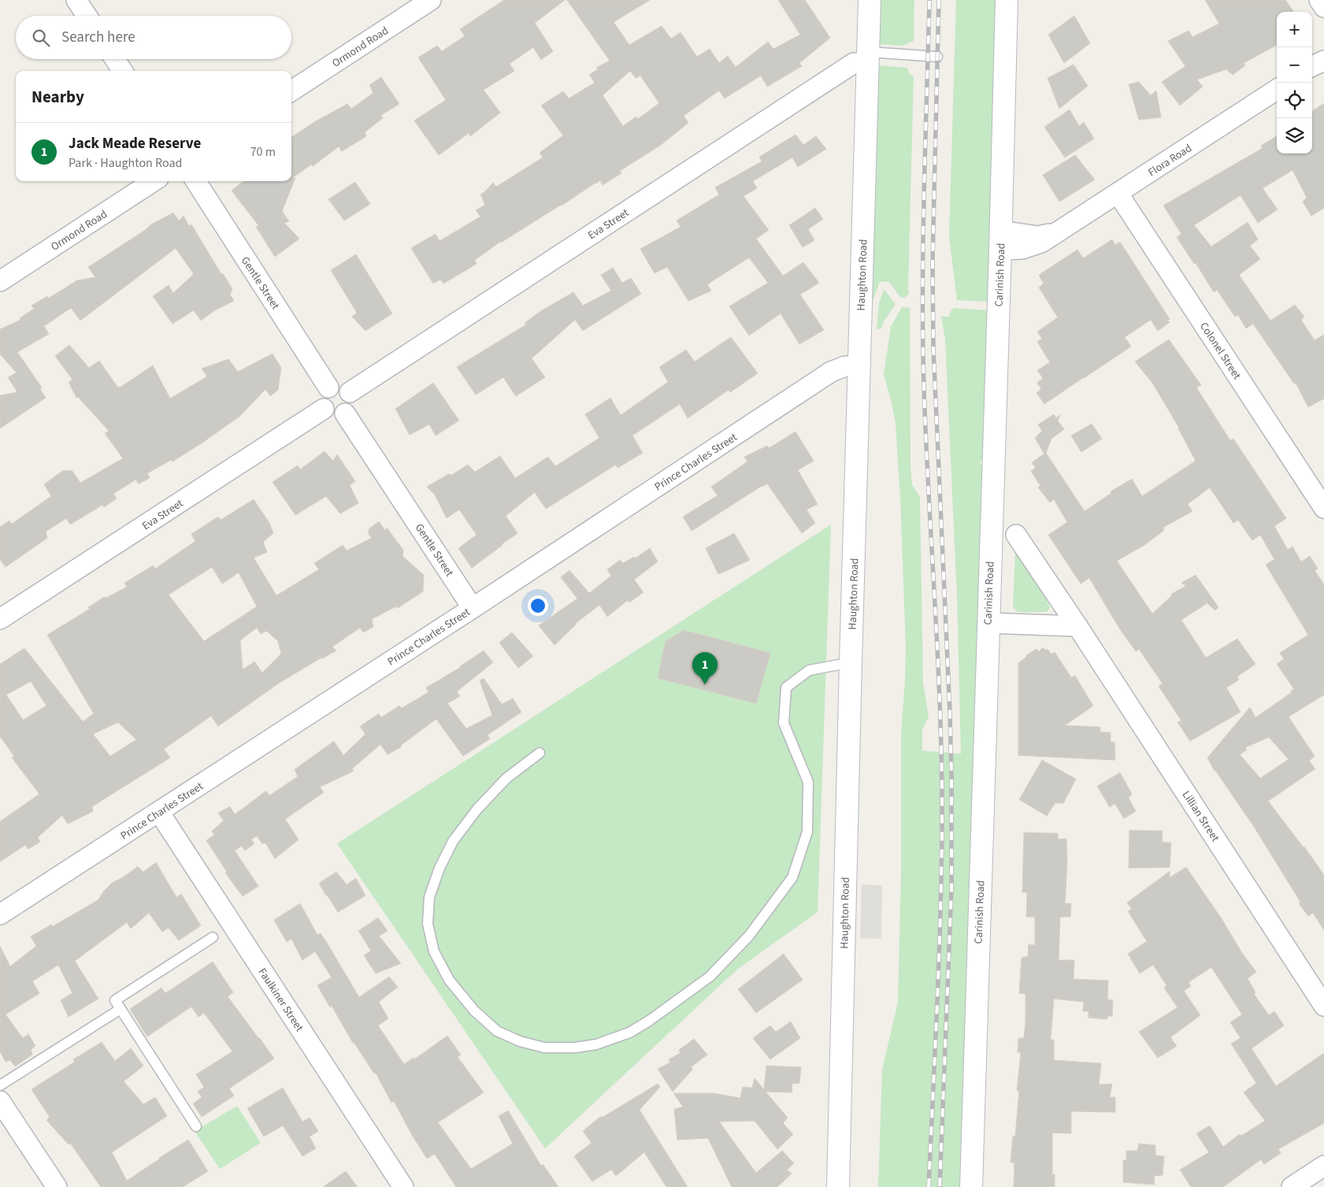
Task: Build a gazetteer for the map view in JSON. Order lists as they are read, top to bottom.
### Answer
{
  "streets": {
    "street": [
      "Ormond Road",
      "Flora Road",
      "Eva Street",
      "Haughton Road",
      "Carinish Road",
      "Gentle Street",
      "Colonel Street",
      "Prince Charles Street",
      "Lillian Street",
      "Faulkiner Street"
    ]
  },
  "crossings": [
    ["Flora Road", "Carinish Road"],
    ["Flora Road", "Colonel Street"],
    ["Eva Street", "Haughton Road"],
    ["Eva Street", "Gentle Street"],
    ["Haughton Road", "Prince Charles Street"],
    ["Gentle Street", "Prince Charles Street"],
    ["Prince Charles Street", "Faulkiner Street"]
  ],
  "page": {
    "map_buttons": ["+", "−"],
    "search": "Search here",
    "heading": "Nearby",
    "list": [
      {
        "mark": "1",
        "name": "Jack Meade Reserve",
        "note": "Park · Haughton Road",
        "value": "70 m"
      }
    ],
    "pins": "1"
  }
}
